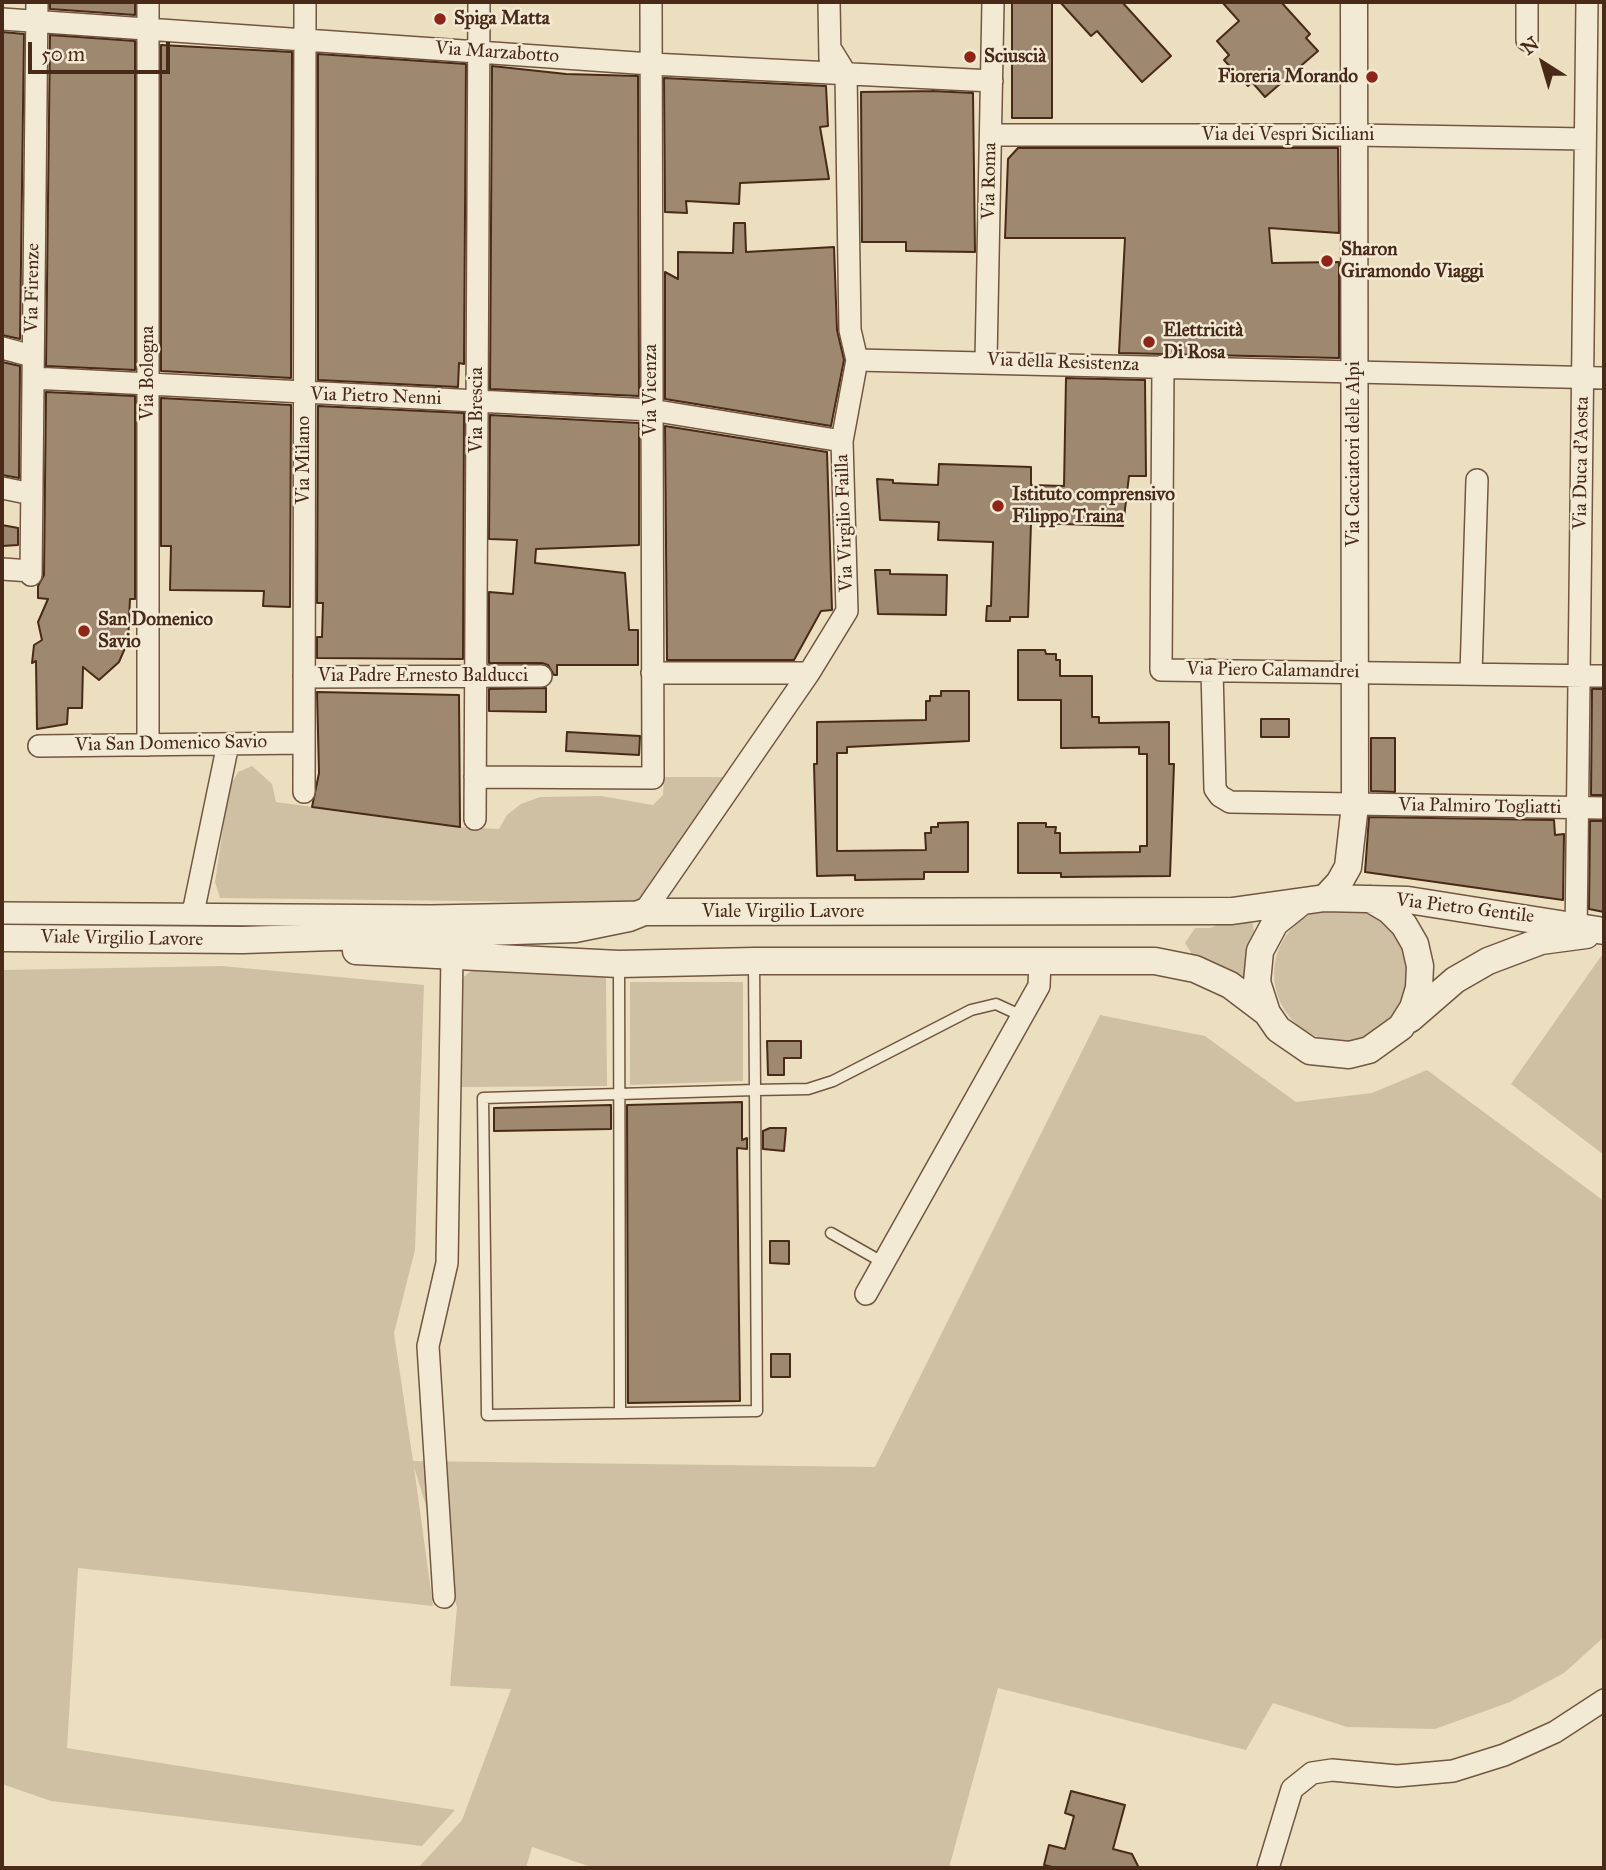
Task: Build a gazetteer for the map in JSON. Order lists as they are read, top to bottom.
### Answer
{
  "streets": {
    "street": [
      "Via Marzabotto",
      "Via dei Vespri Siciliani",
      "Via Roma",
      "Via Firenze",
      "Via della Resistenza",
      "Via Bologna",
      "Via Vicenza",
      "Via Pietro Nenni",
      "Via Brescia",
      "Via Cacciatori delle Alpi",
      "Via Milano",
      "Via Duca d'Aosta",
      "Via Virgilio Failla",
      "Via Piero Calamandrei",
      "Via Padre Ernesto Balducci",
      "Via San Domenico Savio",
      "Via Palmiro Togliatti",
      "Via Pietro Gentile",
      "Viale Virgilio Lavore"
    ]
  },
  "crossings": [
    ["Via Marzabotto", "Via Roma"],
    ["Via Marzabotto", "Via Firenze"],
    ["Via Marzabotto", "Via Bologna"],
    ["Via Marzabotto", "Via Vicenza"],
    ["Via Marzabotto", "Via Brescia"],
    ["Via Marzabotto", "Via Milano"],
    ["Via Marzabotto", "Via Virgilio Failla"],
    ["Via dei Vespri Siciliani", "Via Roma"],
    ["Via dei Vespri Siciliani", "Via Cacciatori delle Alpi"],
    ["Via dei Vespri Siciliani", "Via Duca d'Aosta"],
    ["Via Roma", "Via della Resistenza"],
    ["Via Firenze", "Via Pietro Nenni"],
    ["Via della Resistenza", "Via Cacciatori delle Alpi"],
    ["Via della Resistenza", "Via Duca d'Aosta"],
    ["Via della Resistenza", "Via Virgilio Failla"],
    ["Via della Resistenza", "Via Piero Calamandrei"],
    ["Via Bologna", "Via Pietro Nenni"],
    ["Via Bologna", "Via San Domenico Savio"],
    ["Via Vicenza", "Via Pietro Nenni"],
    ["Via Vicenza", "Via Brescia"],
    ["Via Pietro Nenni", "Via Brescia"],
    ["Via Pietro Nenni", "Via Milano"],
    ["Via Pietro Nenni", "Via Virgilio Failla"],
    ["Via Brescia", "Via Padre Ernesto Balducci"],
    ["Via Cacciatori delle Alpi", "Via Piero Calamandrei"],
    ["Via Cacciatori delle Alpi", "Via Palmiro Togliatti"],
    ["Via Cacciatori delle Alpi", "Via Pietro Gentile"],
    ["Via Cacciatori delle Alpi", "Viale Virgilio Lavore"],
    ["Via Milano", "Via Padre Ernesto Balducci"],
    ["Via Milano", "Via San Domenico Savio"],
    ["Via Duca d'Aosta", "Via Piero Calamandrei"],
    ["Via Duca d'Aosta", "Via Palmiro Togliatti"],
    ["Via Duca d'Aosta", "Via Pietro Gentile"],
    ["Via Virgilio Failla", "Viale Virgilio Lavore"],
    ["Via Piero Calamandrei", "Via Palmiro Togliatti"],
    ["Via Pietro Gentile", "Viale Virgilio Lavore"]
  ],
  "places": [
    "Spiga Matta",
    "Sciuscià",
    "Fioreria Morando",
    "Sharon Giramondo Viaggi",
    "Elettricità Di Rosa",
    "Istituto comprensivo Filippo Traina",
    "San Domenico Savio"
  ],
  "scale_bar": "50 m",
  "north": "top left"
}
